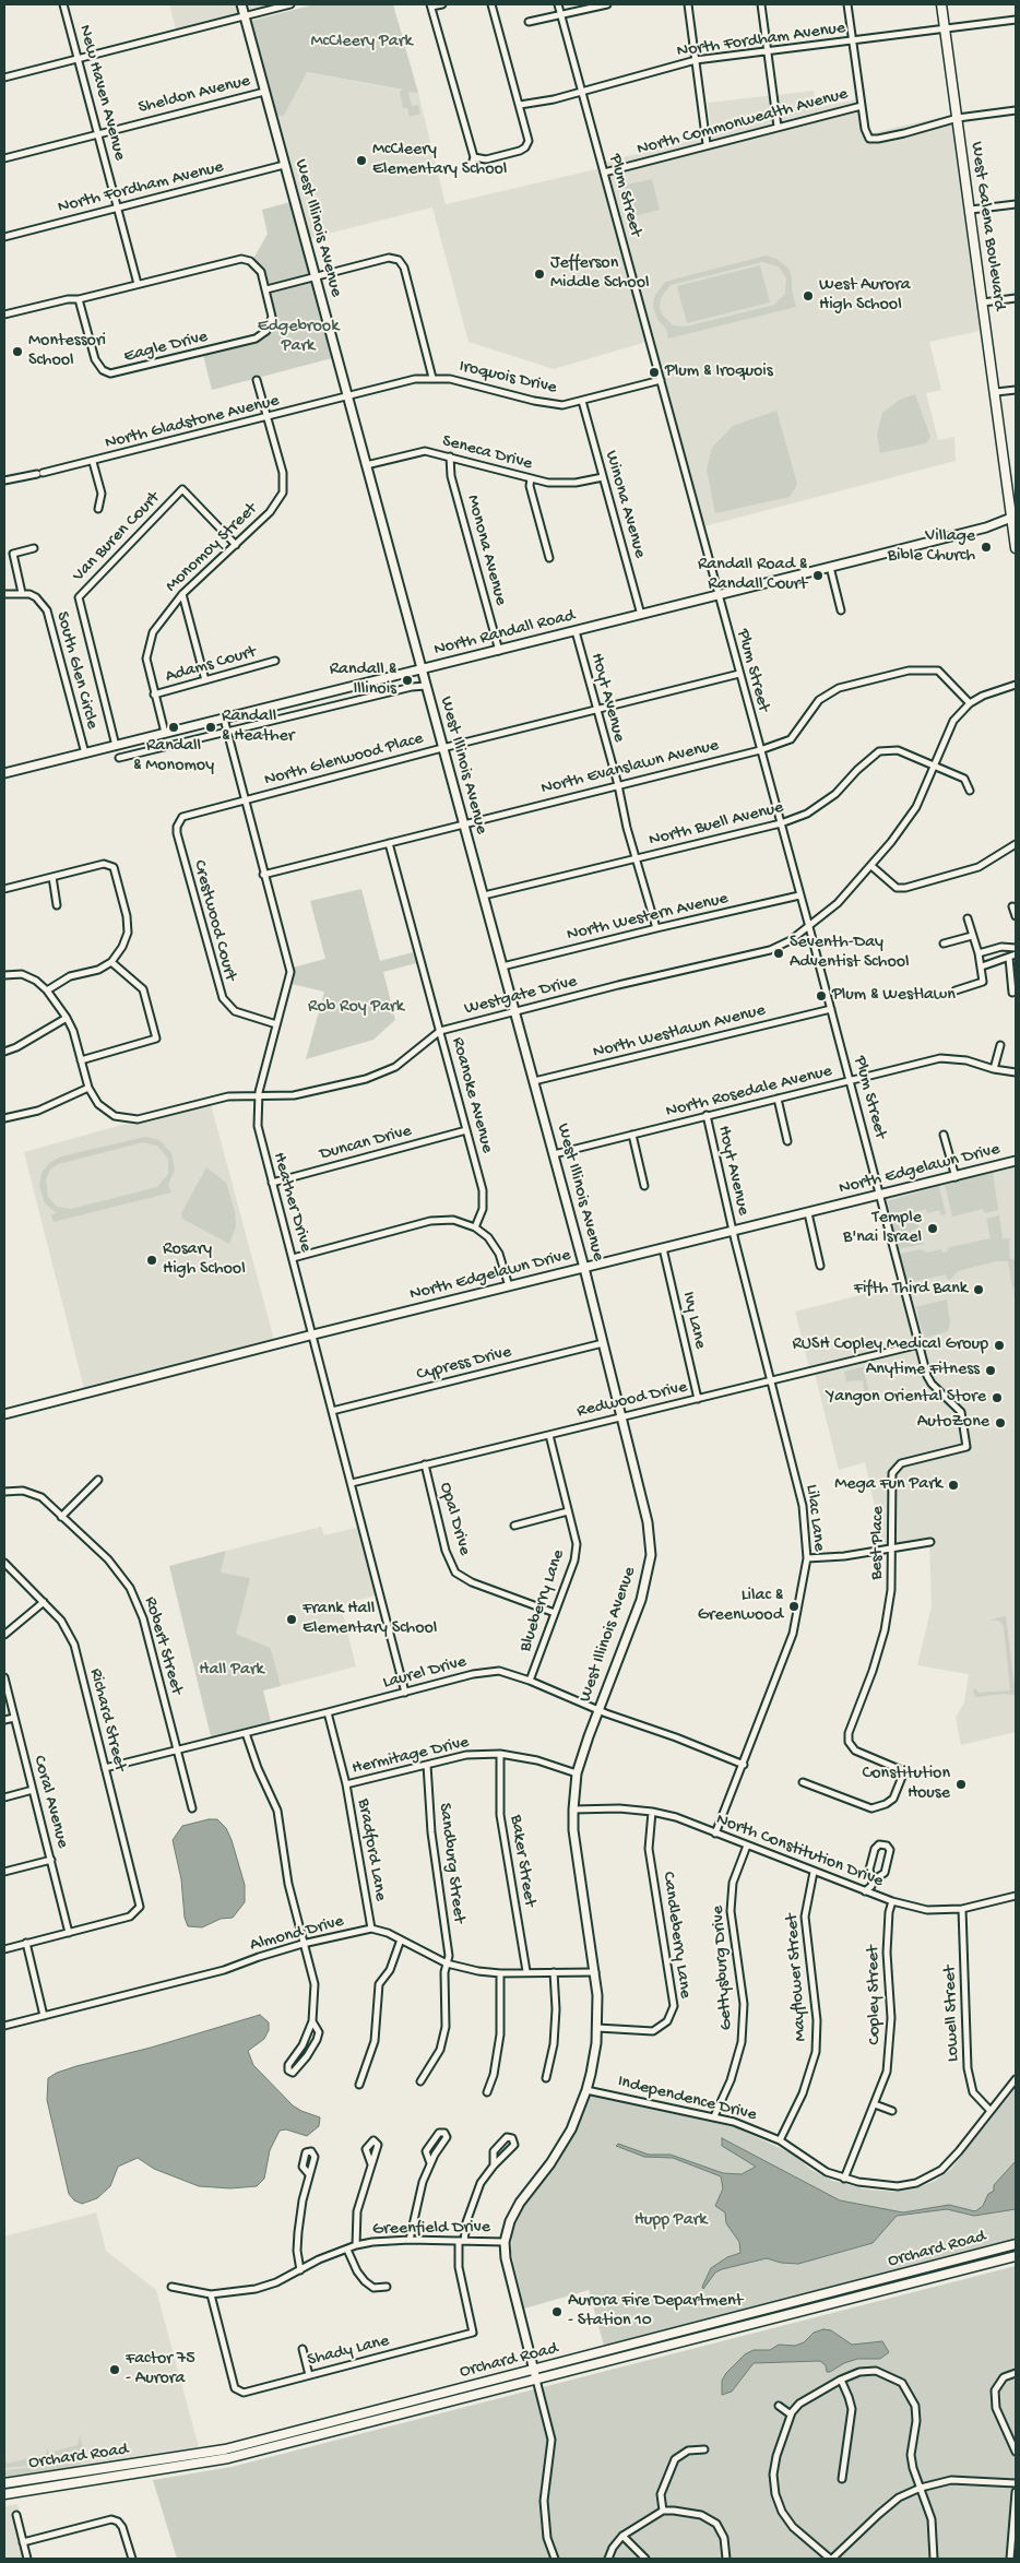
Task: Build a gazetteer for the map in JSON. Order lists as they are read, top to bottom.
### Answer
{
  "streets": {
    "main road": ["West Galena Boulevard", "Orchard Road"],
    "street": [
      "North Fordham Avenue",
      "New Haven Avenue",
      "Sheldon Avenue",
      "North Commonwealth Avenue",
      "Plum Street",
      "West Illinois Avenue",
      "Eagle Drive",
      "Iroquois Drive",
      "North Gladstone Avenue",
      "Seneca Drive",
      "Winona Avenue",
      "Van Buren Court",
      "Monomoy Street",
      "Monona Avenue",
      "North Randall Road",
      "Adams Court",
      "South Glen Circle",
      "Hoyt Avenue",
      "North Glenwood Place",
      "North Evanslawn Avenue",
      "North Buell Avenue",
      "North Western Avenue",
      "Crestwood Court",
      "Westgate Drive",
      "North Westlawn Avenue",
      "North Rosedale Avenue",
      "Roanoke Avenue",
      "Duncan Drive",
      "North Edgelawn Drive",
      "Heather Drive",
      "Ivy Lane",
      "Cypress Drive",
      "Redwood Drive",
      "Lilac Lane",
      "Opal Drive",
      "Best Place",
      "Blueberry Lane",
      "Robert Street",
      "Laurel Drive",
      "Richard Street",
      "Hermitage Drive",
      "Coral Avenue",
      "Bradford Lane",
      "North Constitution Drive",
      "Baker Street",
      "Sandburg Street",
      "Almond Drive",
      "Candleberry Lane",
      "Gettysburg Drive",
      "Mayflower Street",
      "Copley Street",
      "Lowell Street",
      "Independence Drive",
      "Greenfield Drive",
      "Shady Lane"
    ]
  },
  "crossings": [
    ["North Fordham Avenue", "New Haven Avenue"],
    ["North Fordham Avenue", "Plum Street"],
    ["North Fordham Avenue", "West Galena Boulevard"],
    ["North Fordham Avenue", "West Illinois Avenue"],
    ["New Haven Avenue", "Sheldon Avenue"],
    ["New Haven Avenue", "Eagle Drive"],
    ["Sheldon Avenue", "West Illinois Avenue"],
    ["North Commonwealth Avenue", "Plum Street"],
    ["North Commonwealth Avenue", "West Galena Boulevard"],
    ["Plum Street", "Iroquois Drive"],
    ["Plum Street", "North Randall Road"],
    ["Plum Street", "North Glenwood Place"],
    ["Plum Street", "North Evanslawn Avenue"],
    ["Plum Street", "North Buell Avenue"],
    ["Plum Street", "North Western Avenue"],
    ["Plum Street", "Westgate Drive"],
    ["Plum Street", "North Westlawn Avenue"],
    ["Plum Street", "North Rosedale Avenue"],
    ["Plum Street", "North Edgelawn Drive"],
    ["Plum Street", "Redwood Drive"],
    ["Plum Street", "Best Place"],
    ["West Galena Boulevard", "North Randall Road"],
    ["West Illinois Avenue", "Iroquois Drive"],
    ["West Illinois Avenue", "North Gladstone Avenue"],
    ["West Illinois Avenue", "Seneca Drive"],
    ["West Illinois Avenue", "North Randall Road"],
    ["West Illinois Avenue", "North Glenwood Place"],
    ["West Illinois Avenue", "North Evanslawn Avenue"],
    ["West Illinois Avenue", "North Buell Avenue"],
    ["West Illinois Avenue", "North Western Avenue"],
    ["West Illinois Avenue", "Westgate Drive"],
    ["West Illinois Avenue", "North Westlawn Avenue"],
    ["West Illinois Avenue", "North Rosedale Avenue"],
    ["West Illinois Avenue", "North Edgelawn Drive"],
    ["West Illinois Avenue", "Cypress Drive"],
    ["West Illinois Avenue", "Redwood Drive"],
    ["West Illinois Avenue", "Laurel Drive"],
    ["West Illinois Avenue", "Hermitage Drive"],
    ["West Illinois Avenue", "North Constitution Drive"],
    ["West Illinois Avenue", "Almond Drive"],
    ["West Illinois Avenue", "Candleberry Lane"],
    ["West Illinois Avenue", "Independence Drive"],
    ["West Illinois Avenue", "Greenfield Drive"],
    ["West Illinois Avenue", "Orchard Road"],
    ["Iroquois Drive", "North Gladstone Avenue"],
    ["Iroquois Drive", "Winona Avenue"],
    ["North Gladstone Avenue", "Monomoy Street"],
    ["Seneca Drive", "Winona Avenue"],
    ["Seneca Drive", "Monona Avenue"],
    ["Winona Avenue", "North Randall Road"],
    ["Van Buren Court", "Monomoy Street"],
    ["Van Buren Court", "North Randall Road"],
    ["Monomoy Street", "North Randall Road"],
    ["Monomoy Street", "Adams Court"],
    ["Monona Avenue", "North Randall Road"],
    ["North Randall Road", "South Glen Circle"],
    ["North Randall Road", "Hoyt Avenue"],
    ["North Randall Road", "Heather Drive"],
    ["Hoyt Avenue", "North Glenwood Place"],
    ["Hoyt Avenue", "North Evanslawn Avenue"],
    ["Hoyt Avenue", "North Buell Avenue"],
    ["Hoyt Avenue", "North Western Avenue"],
    ["Hoyt Avenue", "North Rosedale Avenue"],
    ["Hoyt Avenue", "North Edgelawn Drive"],
    ["Hoyt Avenue", "Lilac Lane"],
    ["North Glenwood Place", "Crestwood Court"],
    ["North Glenwood Place", "Heather Drive"],
    ["North Evanslawn Avenue", "Westgate Drive"],
    ["North Evanslawn Avenue", "Roanoke Avenue"],
    ["North Evanslawn Avenue", "Heather Drive"],
    ["North Buell Avenue", "Westgate Drive"],
    ["Crestwood Court", "Heather Drive"],
    ["Westgate Drive", "Roanoke Avenue"],
    ["Westgate Drive", "Heather Drive"],
    ["Roanoke Avenue", "Duncan Drive"],
    ["Duncan Drive", "Heather Drive"],
    ["North Edgelawn Drive", "Heather Drive"],
    ["North Edgelawn Drive", "Ivy Lane"],
    ["North Edgelawn Drive", "Lilac Lane"],
    ["Heather Drive", "Cypress Drive"],
    ["Heather Drive", "Redwood Drive"],
    ["Heather Drive", "Laurel Drive"],
    ["Ivy Lane", "Redwood Drive"],
    ["Redwood Drive", "Lilac Lane"],
    ["Redwood Drive", "Opal Drive"],
    ["Redwood Drive", "Best Place"],
    ["Redwood Drive", "Blueberry Lane"],
    ["Lilac Lane", "Laurel Drive"],
    ["Lilac Lane", "North Constitution Drive"],
    ["Opal Drive", "Blueberry Lane"],
    ["Blueberry Lane", "Laurel Drive"],
    ["Robert Street", "Laurel Drive"],
    ["Laurel Drive", "Richard Street"],
    ["Laurel Drive", "Bradford Lane"],
    ["Richard Street", "Coral Avenue"],
    ["Hermitage Drive", "Bradford Lane"],
    ["Hermitage Drive", "Baker Street"],
    ["Hermitage Drive", "Sandburg Street"],
    ["Bradford Lane", "Almond Drive"],
    ["North Constitution Drive", "Candleberry Lane"],
    ["North Constitution Drive", "Gettysburg Drive"],
    ["North Constitution Drive", "Mayflower Street"],
    ["North Constitution Drive", "Copley Street"],
    ["North Constitution Drive", "Lowell Street"],
    ["Baker Street", "Almond Drive"],
    ["Sandburg Street", "Almond Drive"],
    ["Gettysburg Drive", "Independence Drive"],
    ["Mayflower Street", "Independence Drive"],
    ["Copley Street", "Independence Drive"],
    ["Lowell Street", "Independence Drive"],
    ["Greenfield Drive", "Shady Lane"]
  ],
  "parks": [
    "McCleery Park",
    "Edgebrook Park",
    "Rob Roy Park",
    "Hall Park",
    "Hupp Park"
  ],
  "places": [
    "McCleery Elementary School",
    "Jefferson Middle School",
    "West Aurora High School",
    "Montessori School",
    "Plum & Iroquois",
    "Village Bible Church",
    "Randall Road & Randall Court",
    "Randall & Illinois",
    "Randall & Monomoy",
    "Randall & Heather",
    "Seventh-Day Adventist School",
    "Plum & Westlawn",
    "Temple B'nai Israel",
    "Rosary High School",
    "Fifth Third Bank",
    "RUSH Copley Medical Group",
    "Anytime Fitness",
    "Yangon Oriental Store",
    "AutoZone",
    "Mega Fun Park",
    "Lilac & Greenwood",
    "Frank Hall Elementary School",
    "Constitution House",
    "Aurora Fire Department - Station 10",
    "Factor 75 - Aurora"
  ]
}
